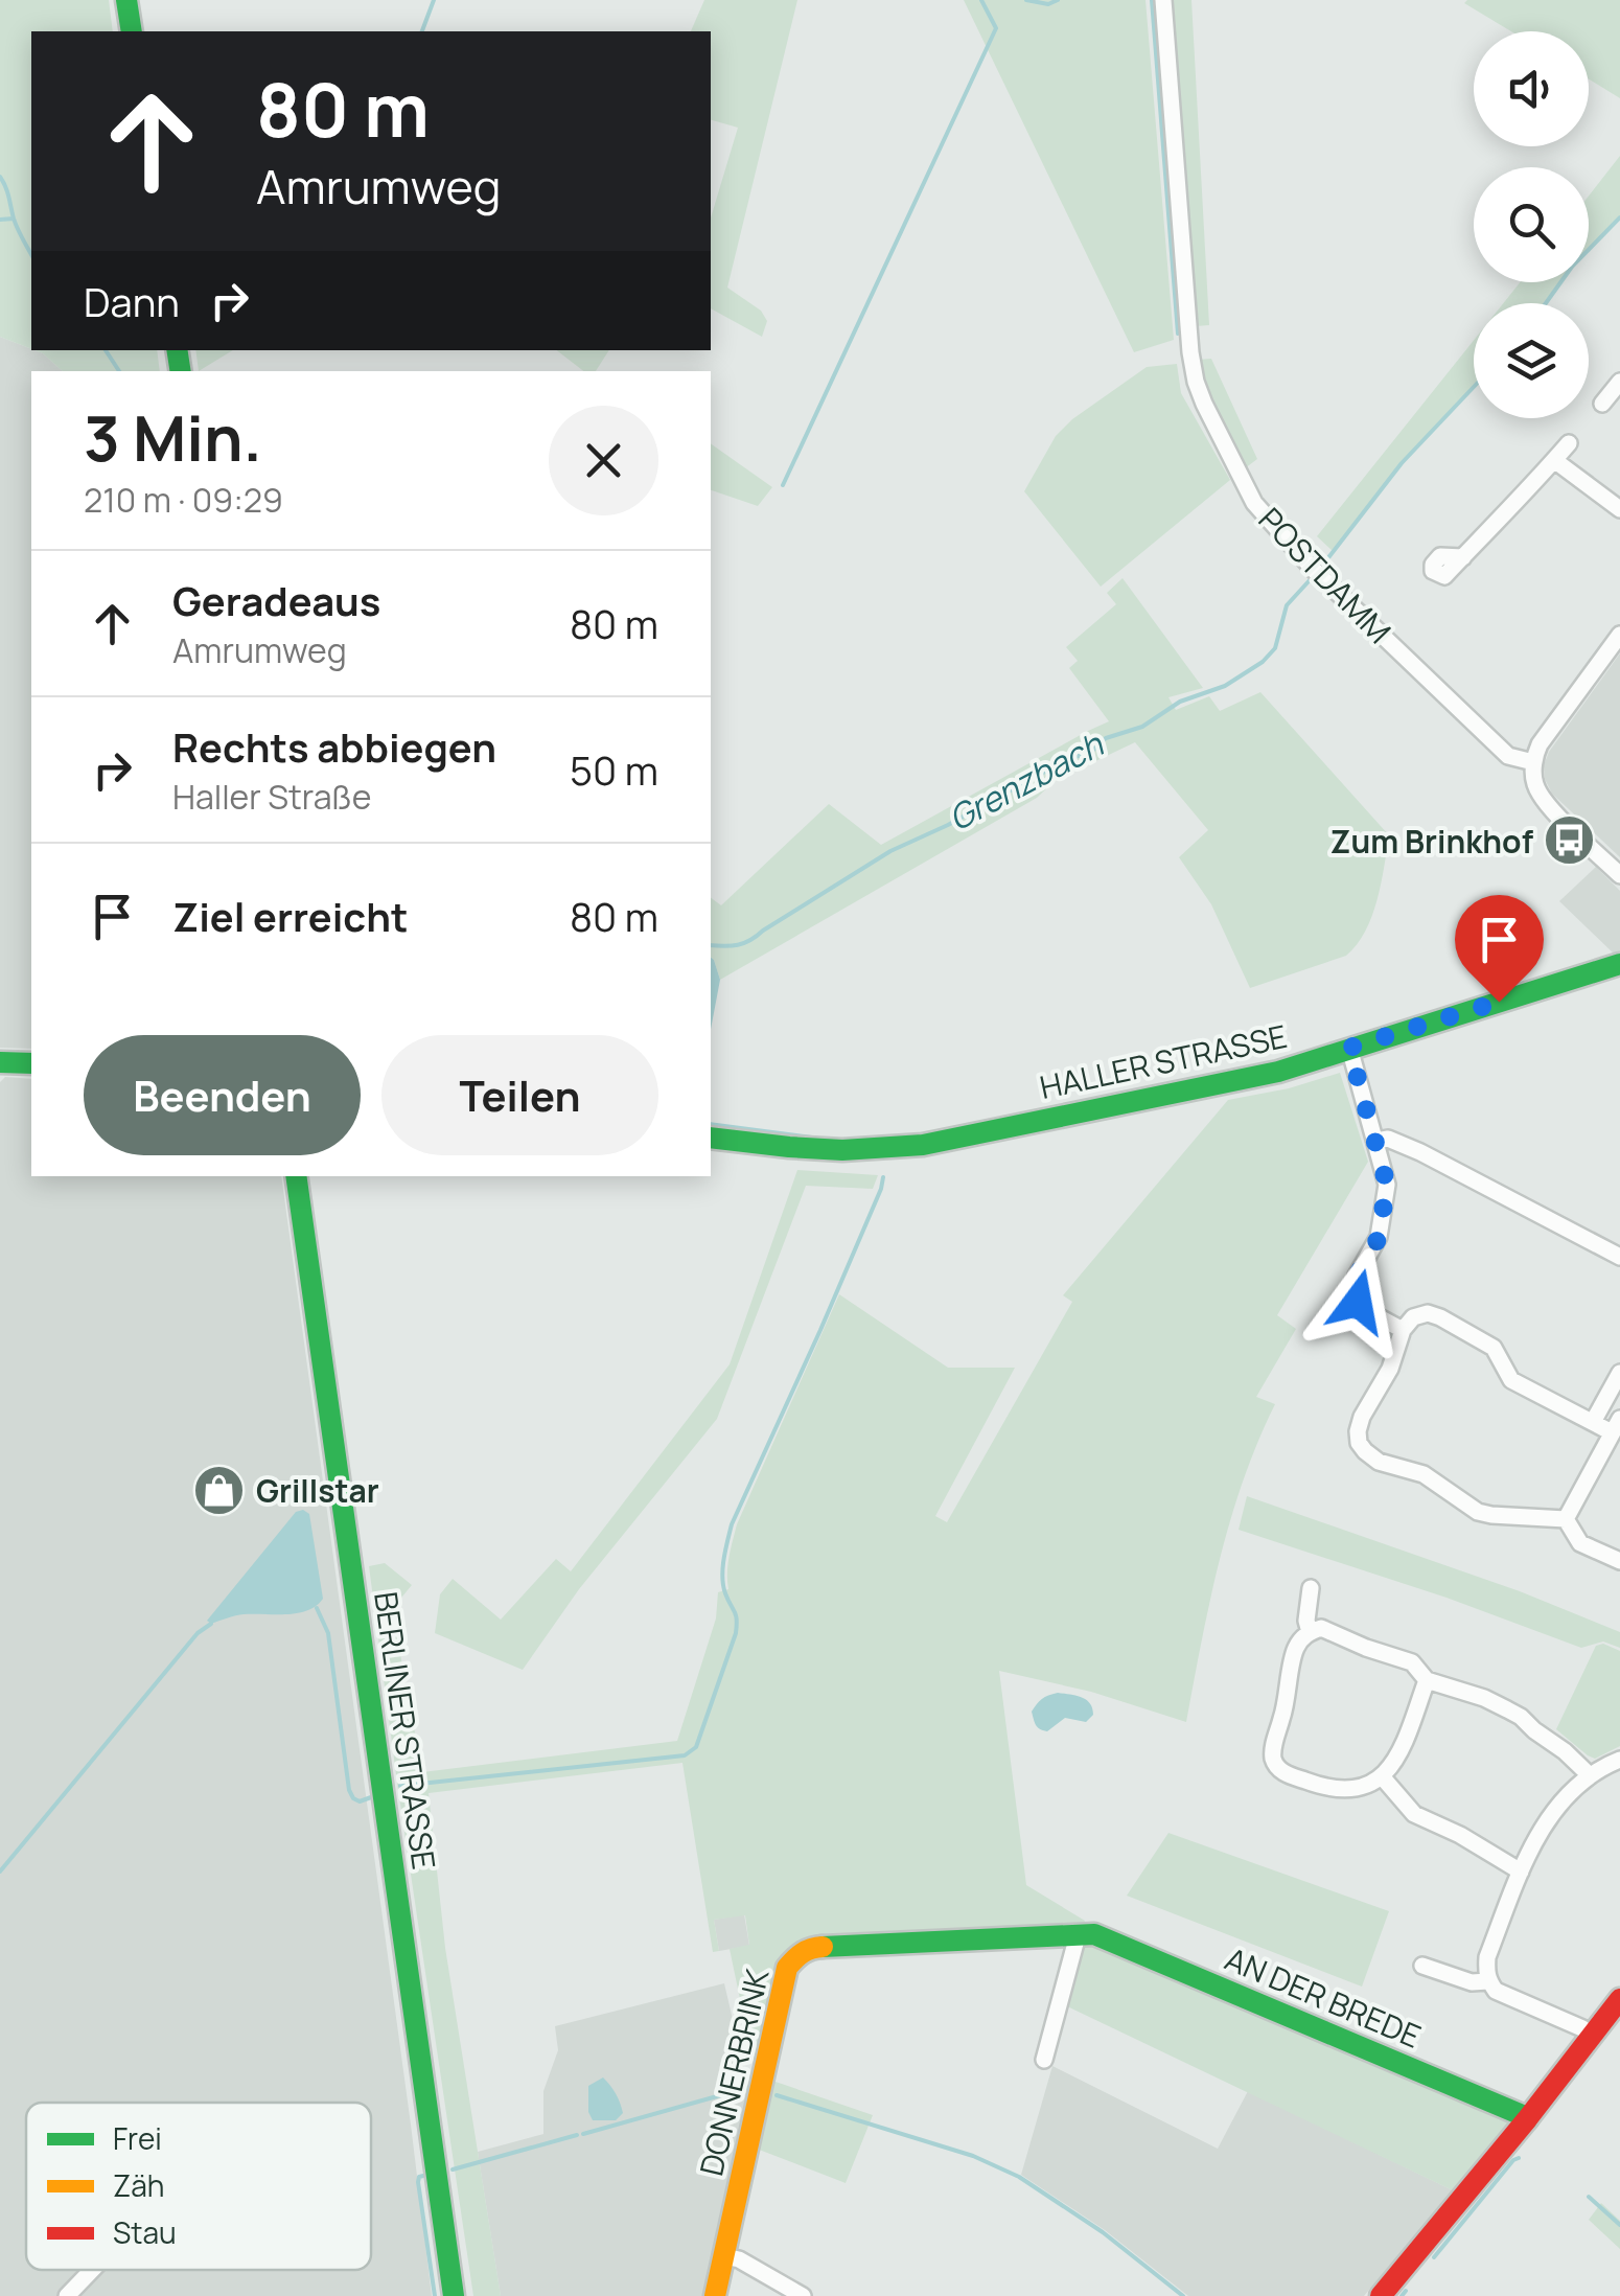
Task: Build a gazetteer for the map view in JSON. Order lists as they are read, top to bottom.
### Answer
{
  "streets": {
    "street": [
      "POSTDAMM",
      "HALLER STRASSE",
      "BERLINER STRASSE",
      "AN DER BREDE",
      "DONNERBRINK"
    ]
  },
  "crossings": [
    ["AN DER BREDE", "DONNERBRINK"]
  ],
  "water": ["Grenzbach"],
  "places": {
    "bus stop": ["Zum Brinkhof"],
    "shop": ["Grillstar"]
  },
  "legend": ["Frei", "Zäh", "Stau"],
  "page": {
    "turn": ["80 m", "Amrumweg"],
    "then": "Dann",
    "heading": ["3 Min.", "210 m · 09:29"],
    "list": [
      {
        "name": "Geradeaus",
        "note": "Amrumweg",
        "value": "80 m"
      },
      {
        "name": "Rechts abbiegen",
        "note": "Haller Straße",
        "value": "50 m"
      },
      {
        "name": "Ziel erreicht",
        "value": "80 m"
      }
    ],
    "buttons": ["Beenden", "Teilen"]
  }
}
